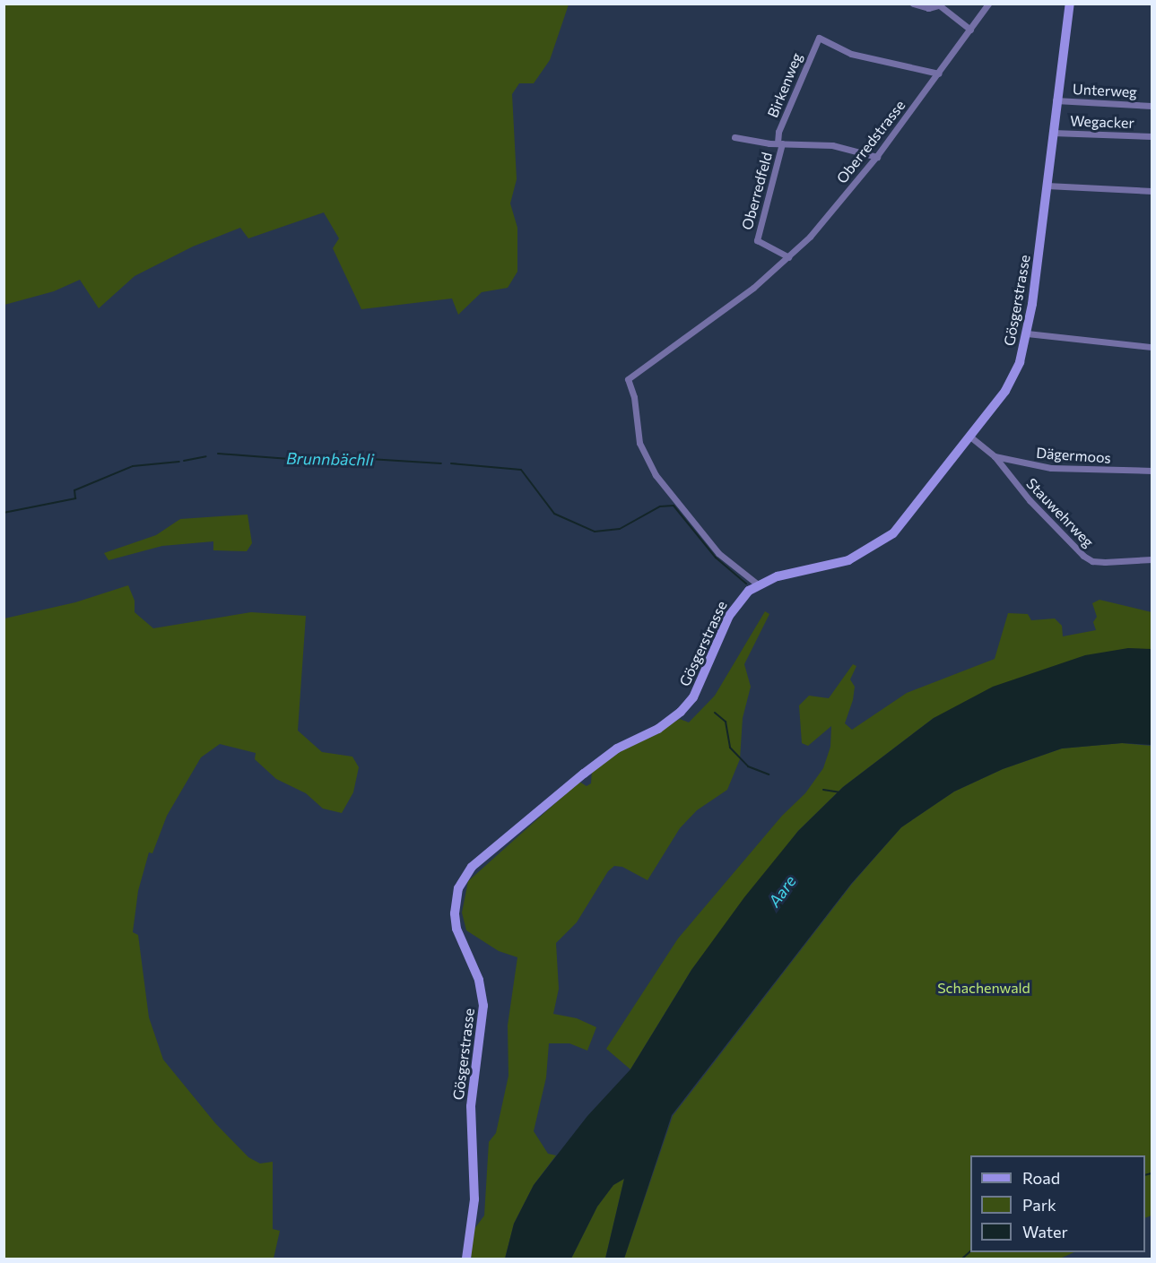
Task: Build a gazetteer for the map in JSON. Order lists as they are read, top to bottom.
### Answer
{
  "streets": {
    "main road": ["Gösgerstrasse"],
    "street": [
      "Birkenweg",
      "Unterweg",
      "Wegacker",
      "Oberredstrasse",
      "Oberredfeld",
      "Dägermoos",
      "Stauwehrweg"
    ]
  },
  "crossings": [
    ["Birkenweg", "Oberredstrasse"],
    ["Birkenweg", "Oberredfeld"],
    ["Unterweg", "Gösgerstrasse"],
    ["Wegacker", "Gösgerstrasse"],
    ["Oberredstrasse", "Oberredfeld"],
    ["Oberredstrasse", "Gösgerstrasse"],
    ["Gösgerstrasse", "Stauwehrweg"],
    ["Dägermoos", "Stauwehrweg"]
  ],
  "water": ["Brunnbächli", "Aare"],
  "parks": ["Schachenwald"],
  "legend": ["Road", "Park", "Water"]
}
